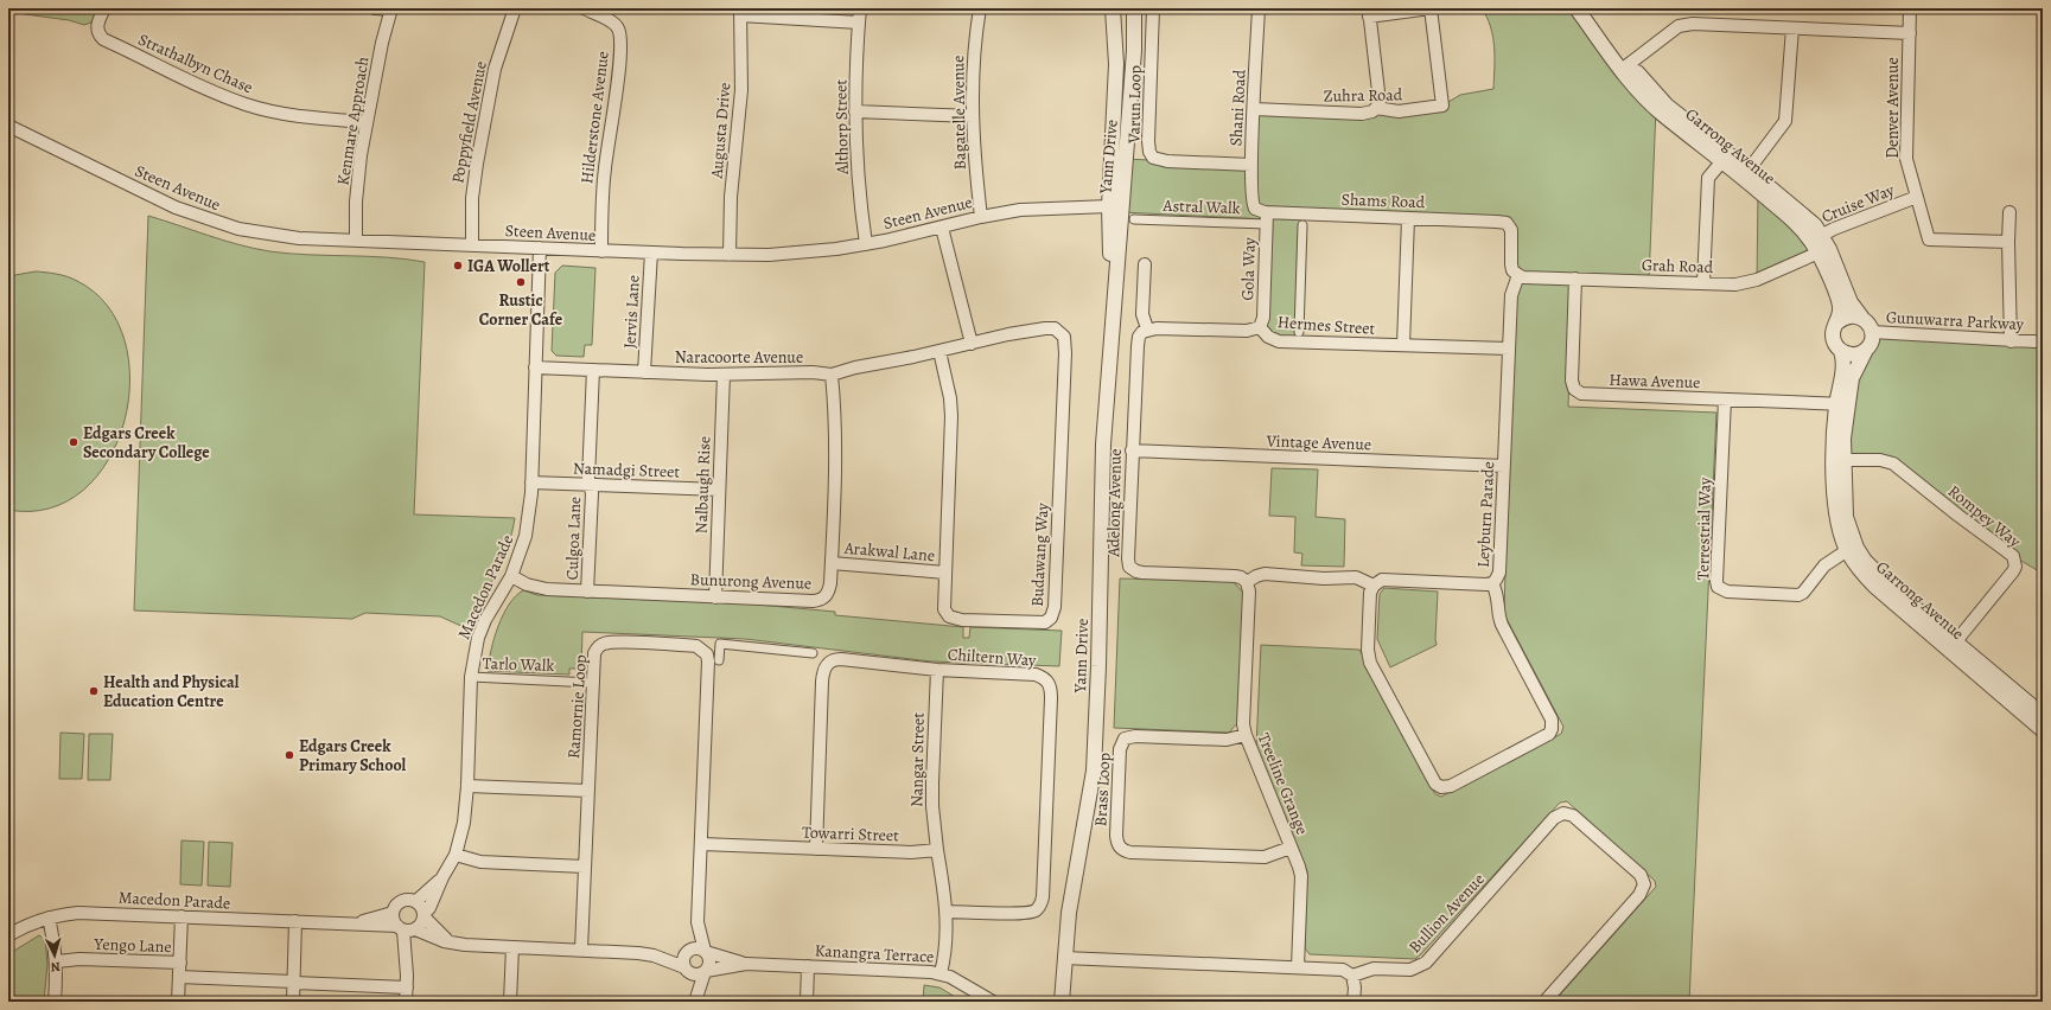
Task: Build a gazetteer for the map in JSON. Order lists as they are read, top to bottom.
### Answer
{
  "streets": {
    "street": [
      "Strathalbyn Chase",
      "Zuhra Road",
      "Varun Loop",
      "Shani Road",
      "Denver Avenue",
      "Bagatelle Avenue",
      "Hilderstone Avenue",
      "Kenmare Approach",
      "Poppyfield Avenue",
      "Althorp Street",
      "Augusta Drive",
      "Garrong Avenue",
      "Yann Drive",
      "Steen Avenue",
      "Shams Road",
      "Cruise Way",
      "Astral Walk",
      "Grah Road",
      "Gola Way",
      "Jervis Lane",
      "Gunuwarra Parkway",
      "Hermes Street",
      "Naracoorte Avenue",
      "Hawa Avenue",
      "Vintage Avenue",
      "Namadgi Street",
      "Nalbaugh Rise",
      "Adelong Avenue",
      "Leyburn Parade",
      "Rompey Way",
      "Terrestrial Way",
      "Culgoa Lane",
      "Arakwal Lane",
      "Budawang Way",
      "Bunurong Avenue",
      "Macedon Parade",
      "Chiltern Way",
      "Tarlo Walk",
      "Ramornie Loop",
      "Nangar Street",
      "Treeline Grange",
      "Brass Loop",
      "Towarri Street",
      "Bullion Avenue",
      "Yengo Lane",
      "Kanangra Terrace"
    ]
  },
  "crossings": [
    ["Strathalbyn Chase", "Kenmare Approach"],
    ["Zuhra Road", "Shani Road"],
    ["Varun Loop", "Shani Road"],
    ["Shani Road", "Shams Road"],
    ["Shani Road", "Astral Walk"],
    ["Shani Road", "Gola Way"],
    ["Denver Avenue", "Cruise Way"],
    ["Bagatelle Avenue", "Steen Avenue"],
    ["Hilderstone Avenue", "Steen Avenue"],
    ["Kenmare Approach", "Steen Avenue"],
    ["Poppyfield Avenue", "Steen Avenue"],
    ["Althorp Street", "Steen Avenue"],
    ["Augusta Drive", "Steen Avenue"],
    ["Garrong Avenue", "Cruise Way"],
    ["Garrong Avenue", "Grah Road"],
    ["Garrong Avenue", "Gunuwarra Parkway"],
    ["Garrong Avenue", "Hawa Avenue"],
    ["Garrong Avenue", "Rompey Way"],
    ["Garrong Avenue", "Terrestrial Way"],
    ["Yann Drive", "Steen Avenue"],
    ["Steen Avenue", "Jervis Lane"],
    ["Steen Avenue", "Macedon Parade"],
    ["Shams Road", "Astral Walk"],
    ["Shams Road", "Grah Road"],
    ["Shams Road", "Gola Way"],
    ["Shams Road", "Leyburn Parade"],
    ["Cruise Way", "Grah Road"],
    ["Astral Walk", "Gola Way"],
    ["Grah Road", "Hawa Avenue"],
    ["Grah Road", "Leyburn Parade"],
    ["Gola Way", "Hermes Street"],
    ["Jervis Lane", "Naracoorte Avenue"],
    ["Hermes Street", "Adelong Avenue"],
    ["Hermes Street", "Leyburn Parade"],
    ["Naracoorte Avenue", "Nalbaugh Rise"],
    ["Naracoorte Avenue", "Culgoa Lane"],
    ["Naracoorte Avenue", "Budawang Way"],
    ["Naracoorte Avenue", "Bunurong Avenue"],
    ["Naracoorte Avenue", "Macedon Parade"],
    ["Hawa Avenue", "Terrestrial Way"],
    ["Vintage Avenue", "Adelong Avenue"],
    ["Vintage Avenue", "Leyburn Parade"],
    ["Namadgi Street", "Nalbaugh Rise"],
    ["Namadgi Street", "Culgoa Lane"],
    ["Namadgi Street", "Macedon Parade"],
    ["Nalbaugh Rise", "Bunurong Avenue"],
    ["Adelong Avenue", "Treeline Grange"],
    ["Culgoa Lane", "Bunurong Avenue"],
    ["Arakwal Lane", "Budawang Way"],
    ["Arakwal Lane", "Bunurong Avenue"],
    ["Bunurong Avenue", "Macedon Parade"],
    ["Macedon Parade", "Tarlo Walk"],
    ["Chiltern Way", "Nangar Street"],
    ["Chiltern Way", "Towarri Street"],
    ["Tarlo Walk", "Ramornie Loop"],
    ["Ramornie Loop", "Towarri Street"],
    ["Ramornie Loop", "Kanangra Terrace"],
    ["Nangar Street", "Towarri Street"],
    ["Treeline Grange", "Brass Loop"]
  ],
  "places": [
    "IGA Wollert",
    "Rustic Corner Cafe",
    "Edgars Creek Secondary College",
    "Health and Physical Education Centre",
    "Edgars Creek Primary School"
  ],
  "north": "bottom"
}
